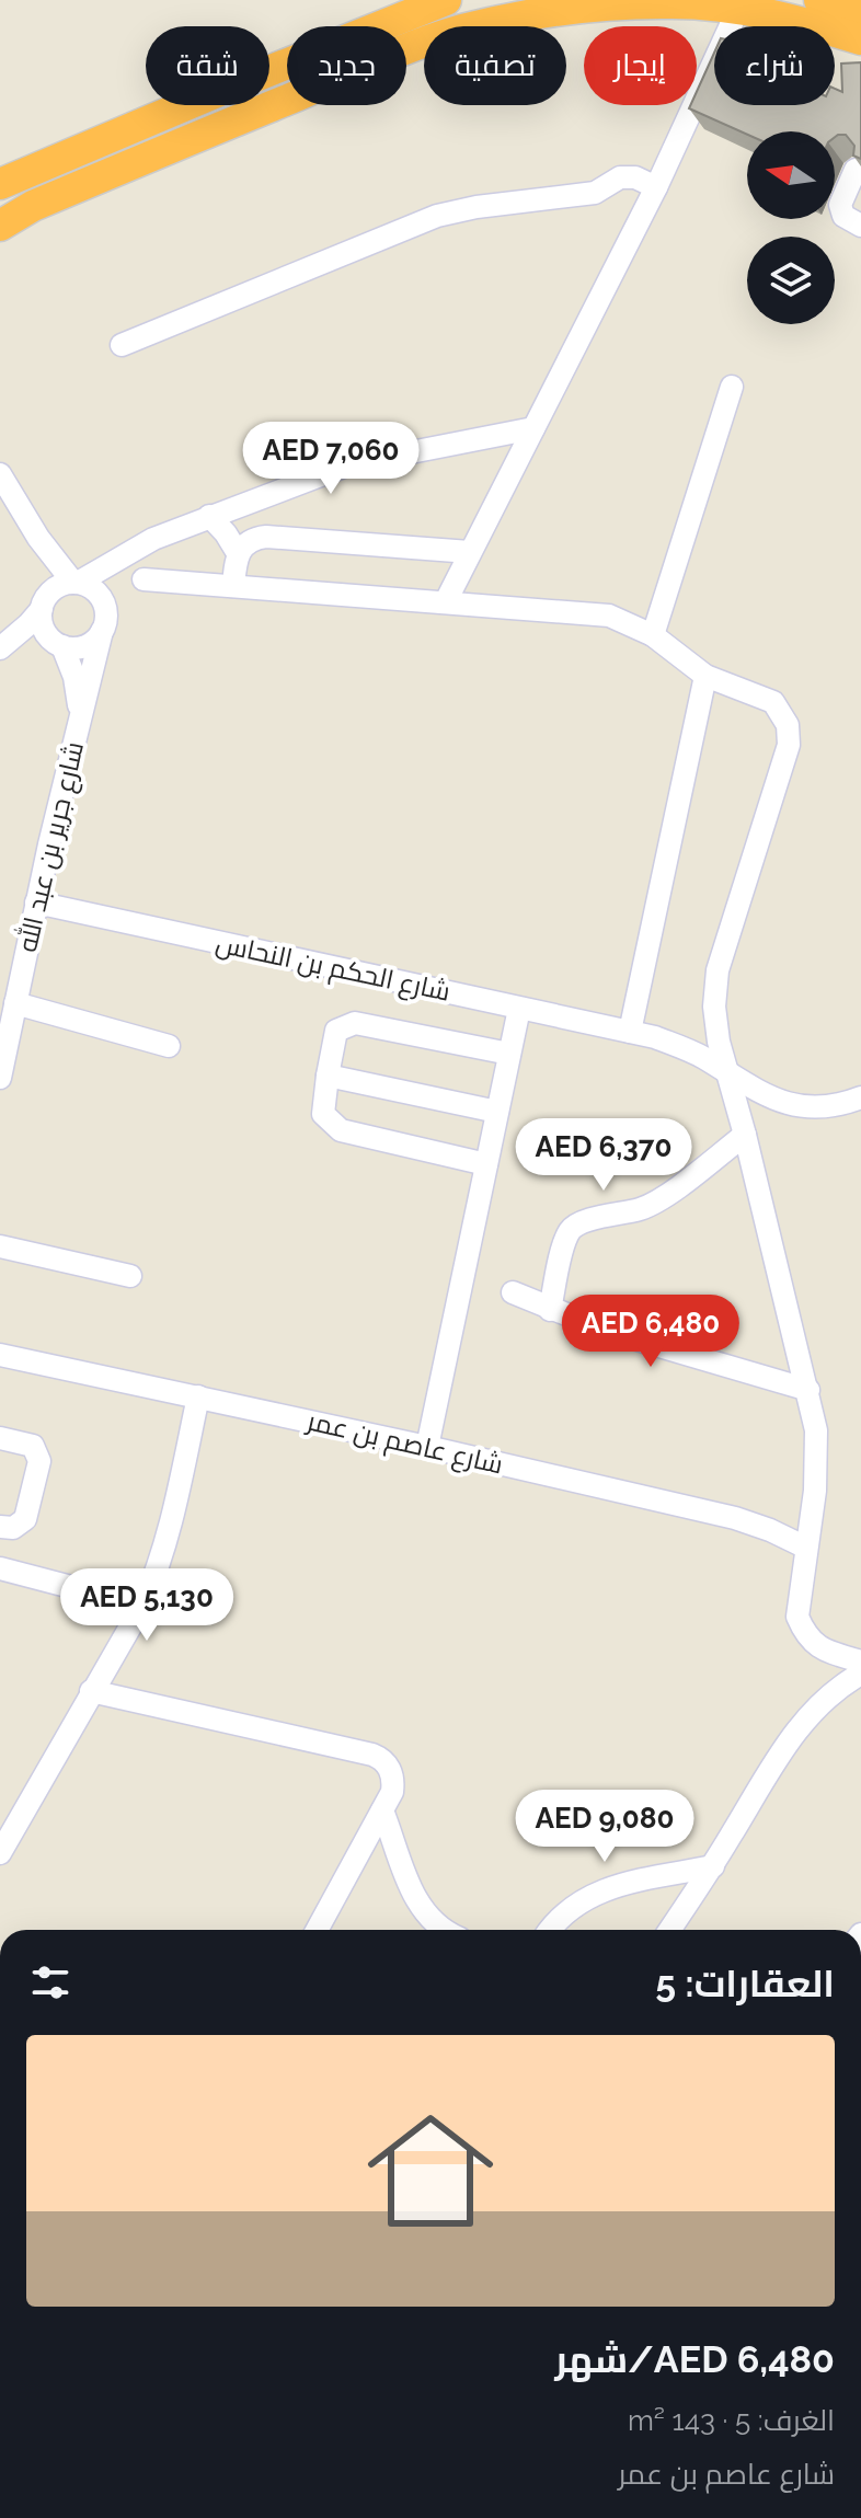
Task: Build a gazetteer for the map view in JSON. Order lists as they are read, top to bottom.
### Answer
{
  "streets": {
    "street": ["شارع جرير بن عبد الله", "شارع الحكم بن النحاس", "شارع عاصم بن عمر"]
  },
  "crossings": [
    ["شارع جرير بن عبد الله", "شارع الحكم بن النحاس"]
  ],
  "north": "left",
  "page": {
    "chip": [
      "شراء",
      "إيجار",
      "تصفية",
      "جديد",
      "شقة"
    ],
    "price": [
      "AED 7,060",
      "AED 6,370",
      "AED 6,480",
      "AED 5,130",
      "AED 9,080"
    ],
    "heading": "العقارات: 5",
    "list": [
      {
        "name": "AED 6,480/شهر",
        "note": "الغرف: 5 · 143 m² · شارع عاصم بن عمر"
      }
    ]
  }
}
